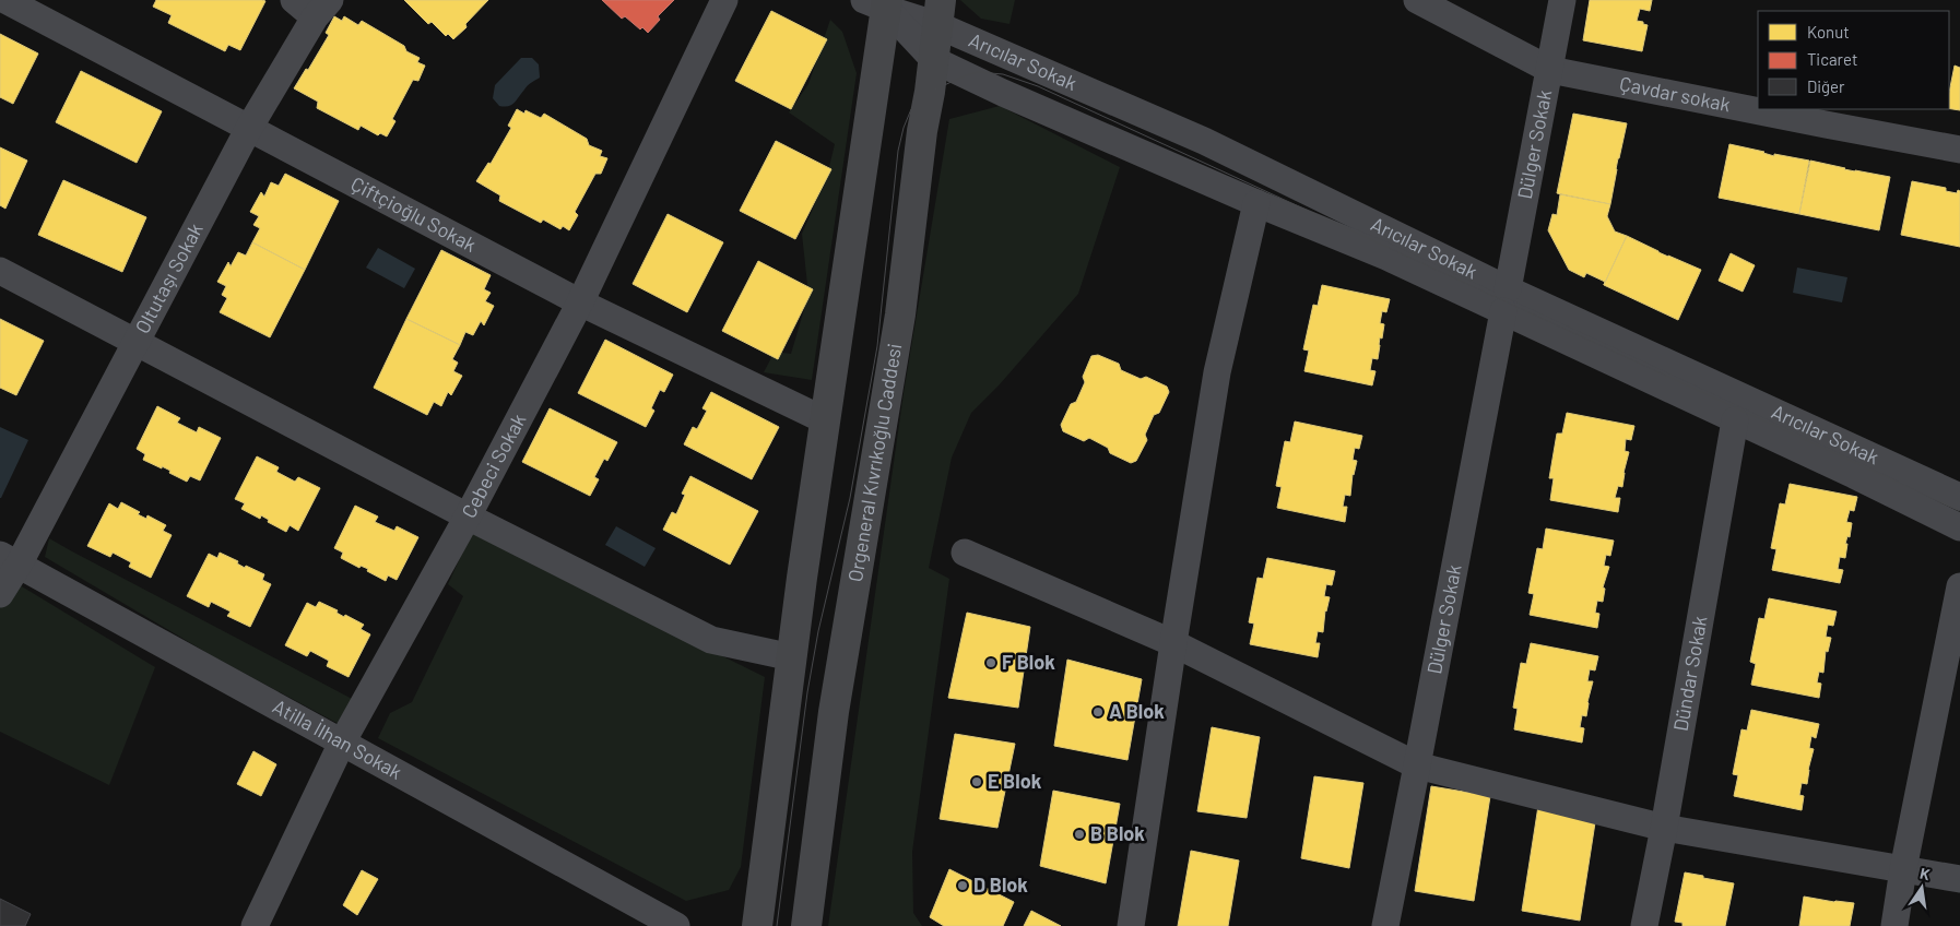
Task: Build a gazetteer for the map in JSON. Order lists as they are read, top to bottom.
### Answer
{
  "streets": {
    "main road": ["Orgeneral Kıvrıkoğlu Caddesi"],
    "street": [
      "Arıcılar Sokak",
      "Çavdar sokak",
      "Dülger Sokak",
      "Çiftçioğlu Sokak",
      "Oltutaşı Sokak",
      "Cebeci Sokak",
      "Dündar Sokak",
      "Atilla İlhan Sokak"
    ]
  },
  "crossings": [
    ["Arıcılar Sokak", "Dülger Sokak"],
    ["Arıcılar Sokak", "Orgeneral Kıvrıkoğlu Caddesi"],
    ["Çavdar sokak", "Dülger Sokak"],
    ["Çiftçioğlu Sokak", "Oltutaşı Sokak"],
    ["Çiftçioğlu Sokak", "Cebeci Sokak"],
    ["Oltutaşı Sokak", "Atilla İlhan Sokak"],
    ["Cebeci Sokak", "Atilla İlhan Sokak"]
  ],
  "places": [
    "F Blok",
    "A Blok",
    "E Blok",
    "B Blok",
    "D Blok"
  ],
  "legend": ["Konut", "Ticaret", "Diğer"],
  "north": "top"
}
